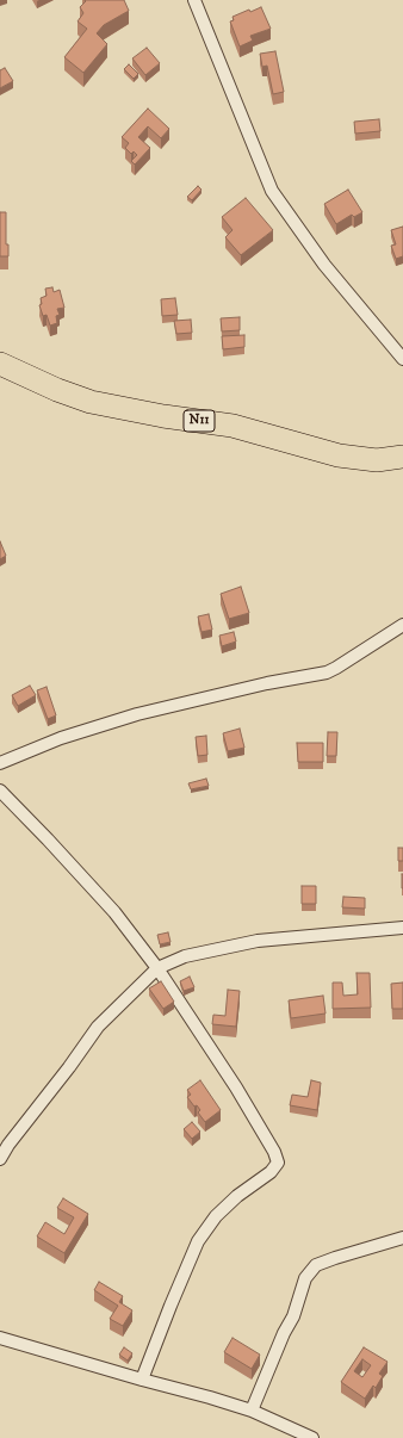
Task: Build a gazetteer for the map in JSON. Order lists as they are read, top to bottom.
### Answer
{
  "streets": {
    "highway": ["N11"]
  }
}
